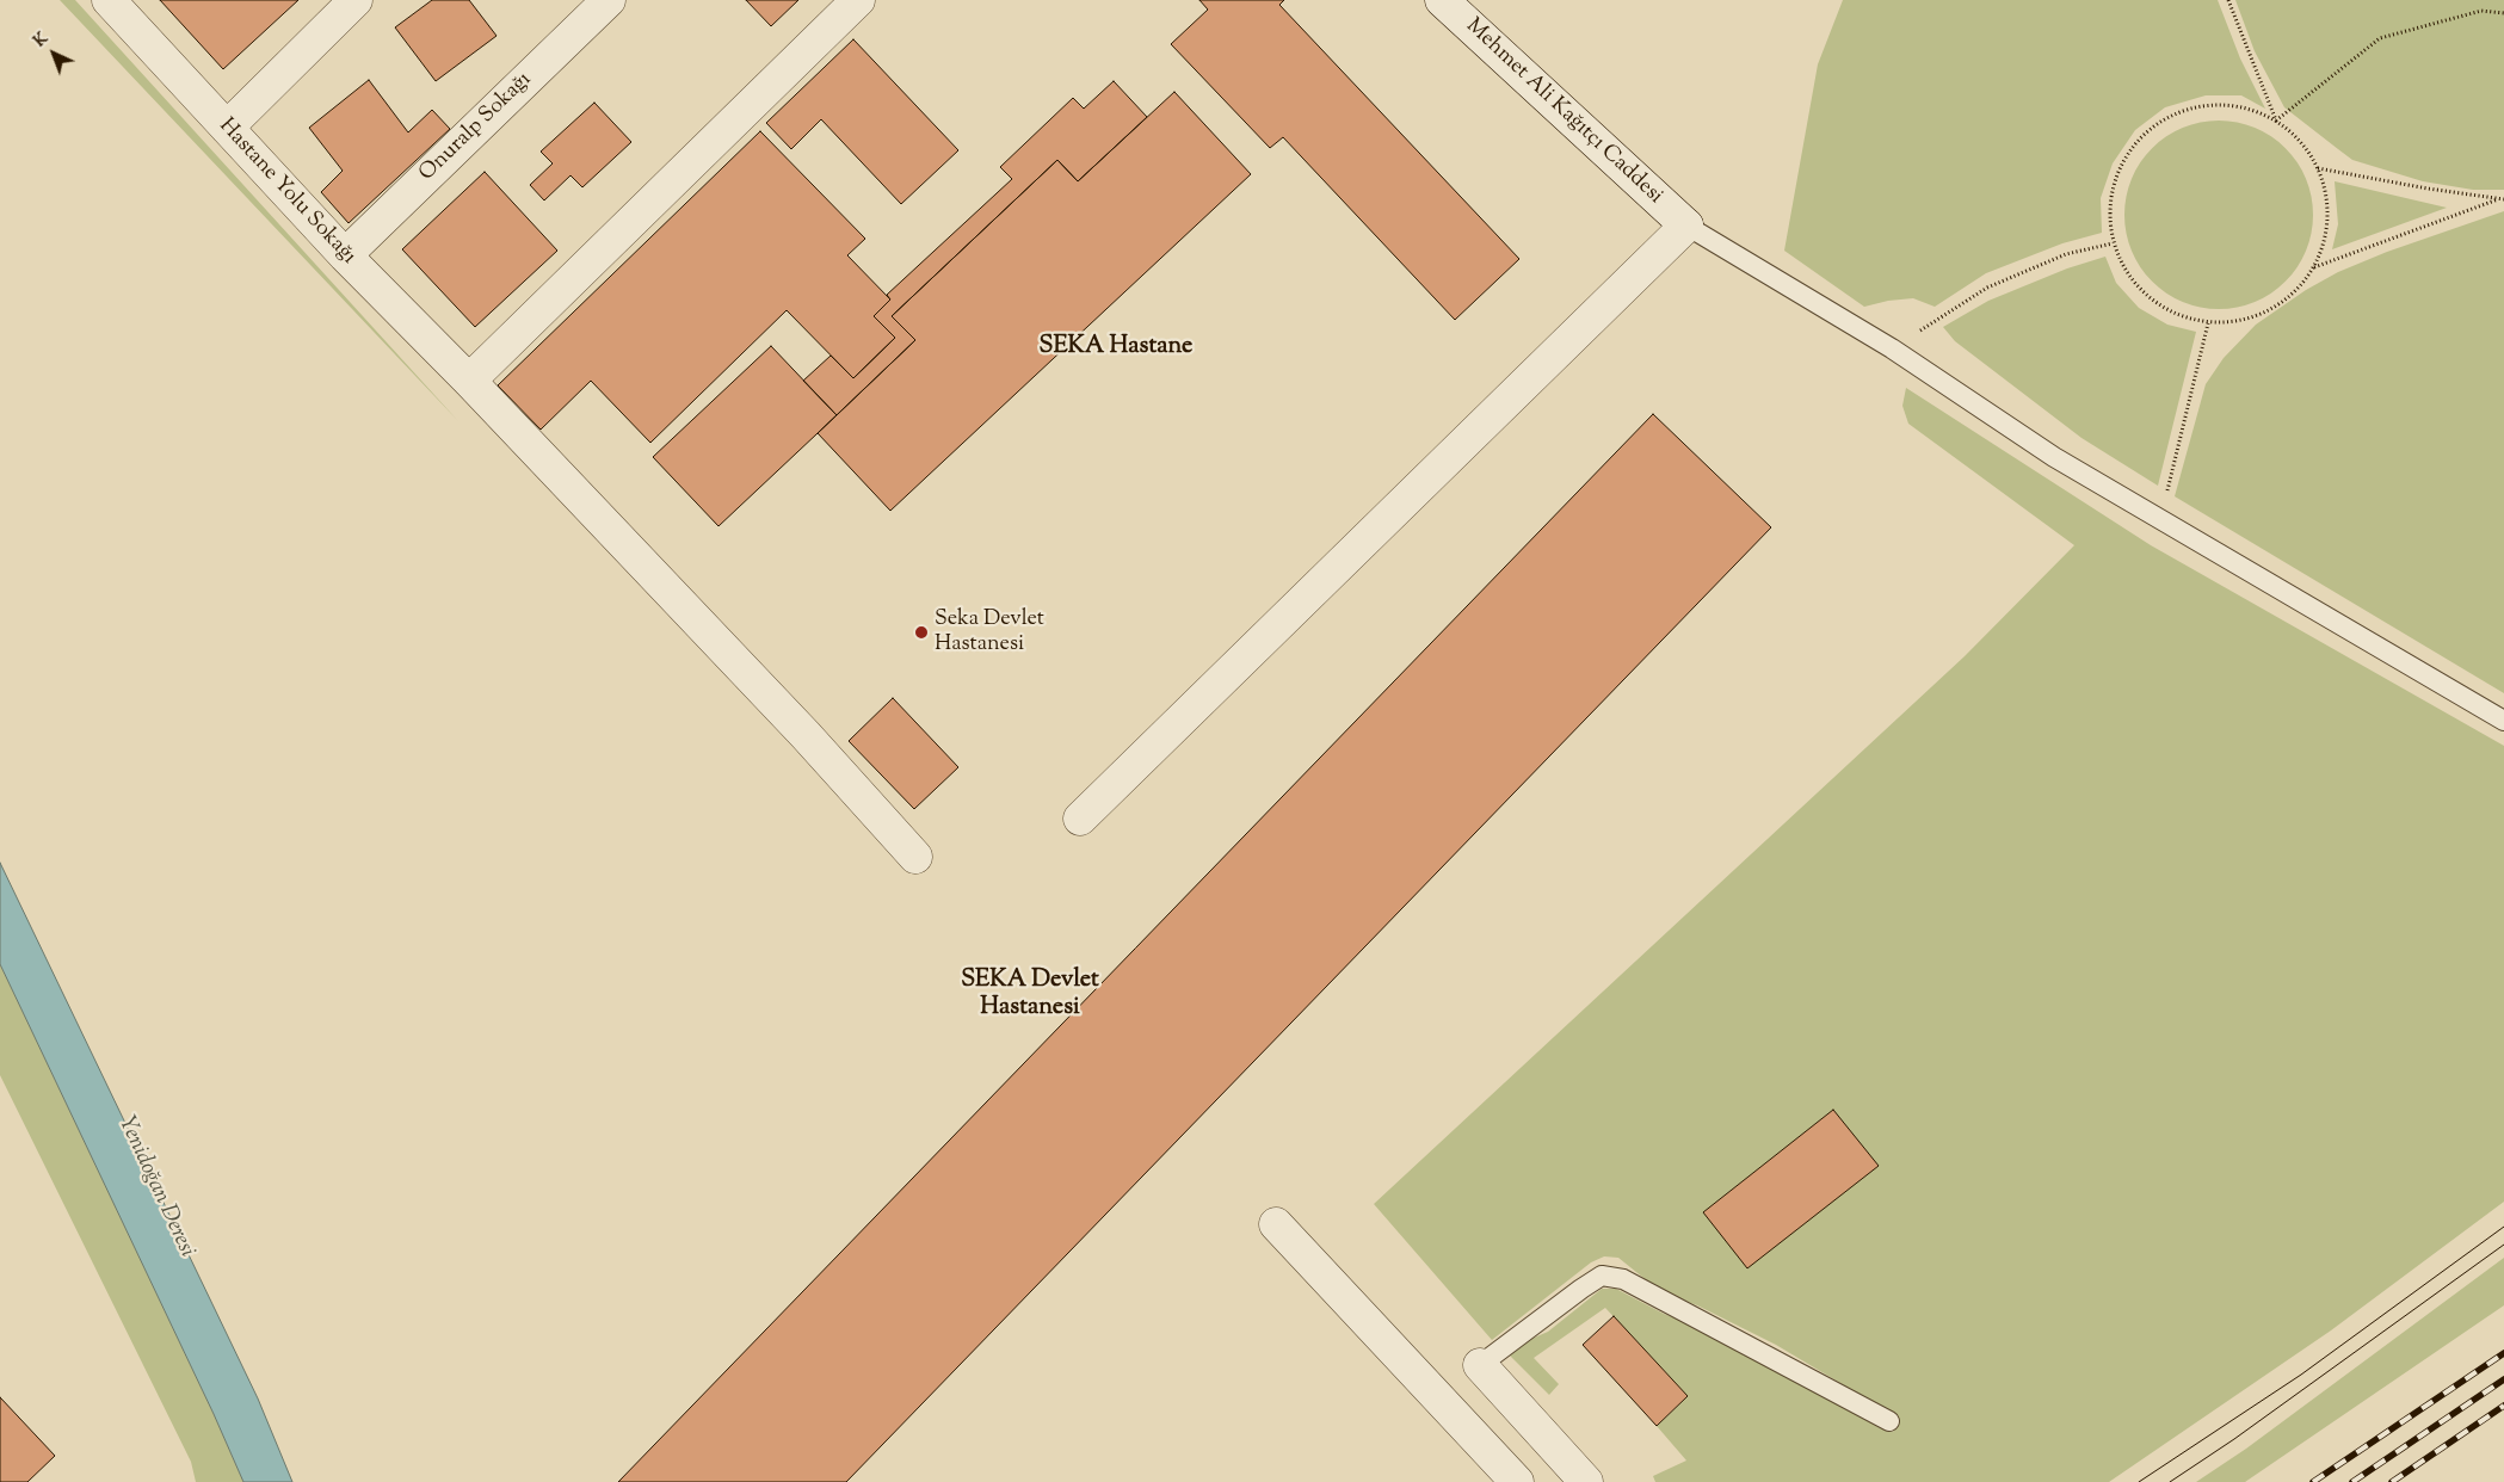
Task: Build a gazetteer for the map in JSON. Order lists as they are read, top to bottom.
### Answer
{
  "streets": {
    "street": ["Mehmet Ali Kağıtçı Caddesi", "Onuralp Sokağı", "Hastane Yolu Sokağı"]
  },
  "crossings": [
    ["Onuralp Sokağı", "Hastane Yolu Sokağı"]
  ],
  "districts": ["SEKA Hastane", "SEKA Devlet Hastanesi"],
  "water": ["Yenidoğan Deresi"],
  "places": ["Seka Devlet Hastanesi"],
  "north": "top left"
}
